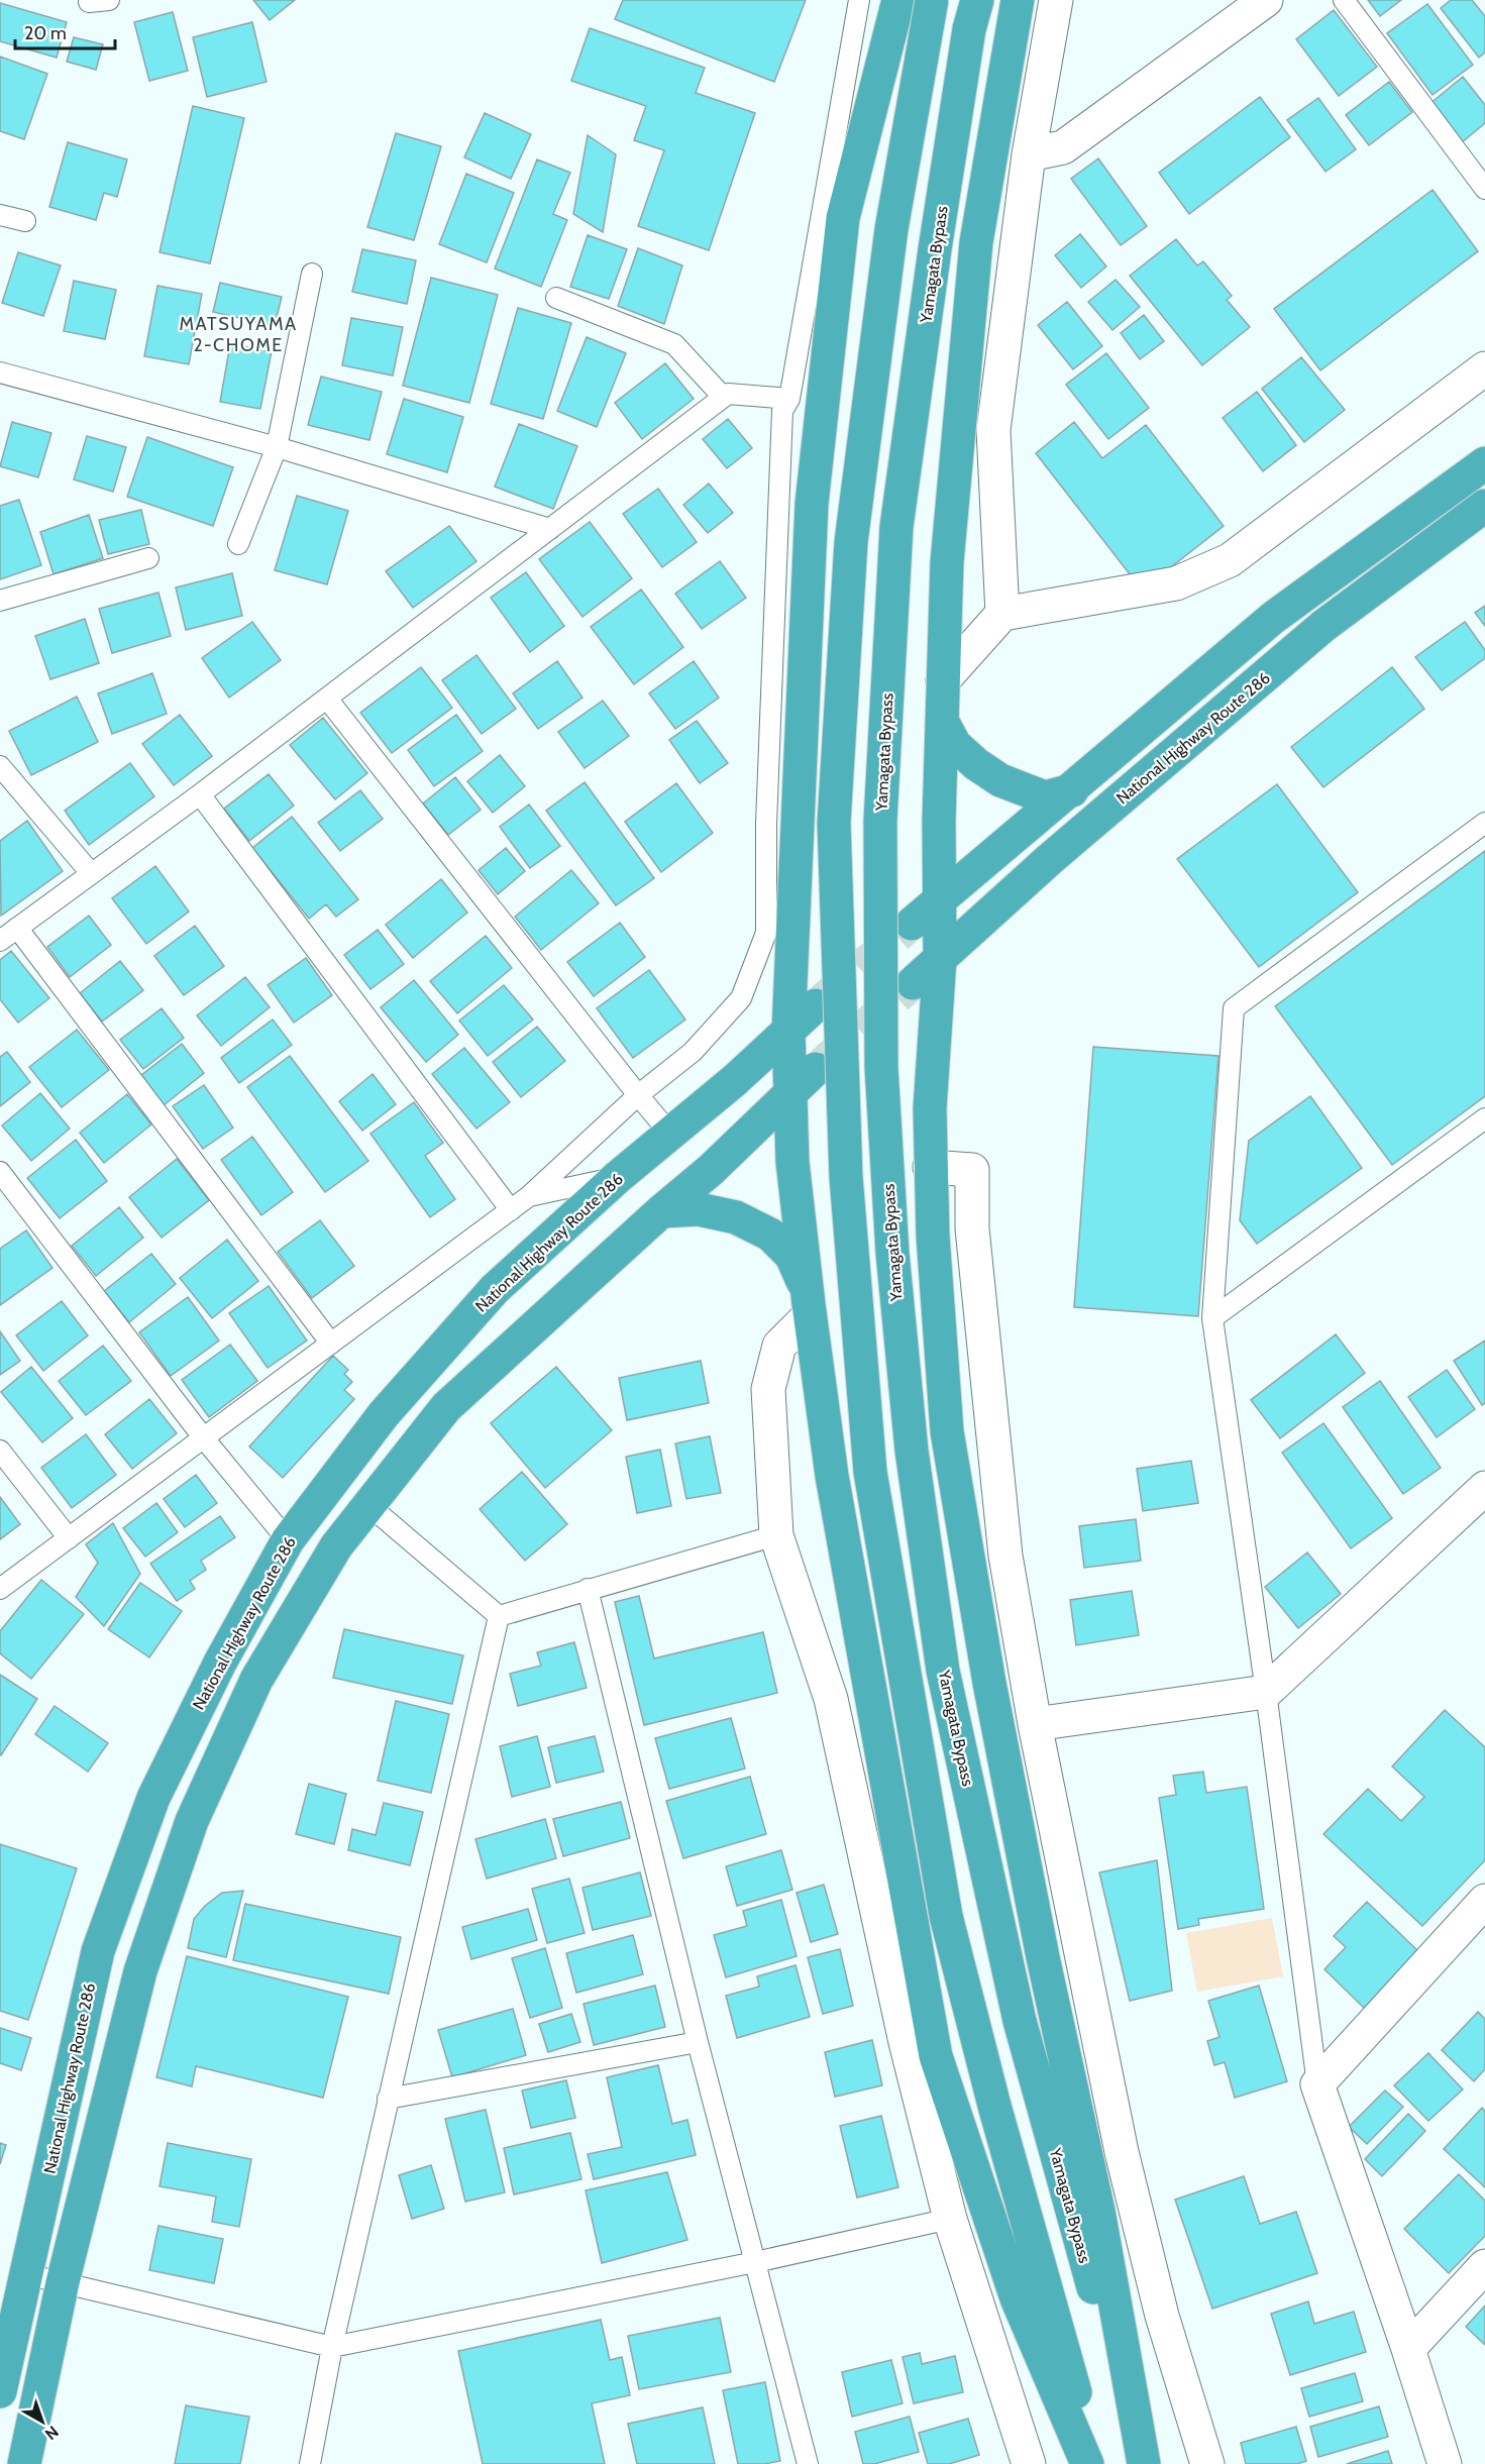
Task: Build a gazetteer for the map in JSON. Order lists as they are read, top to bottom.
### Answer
{
  "streets": {
    "highway": ["Yamagata Bypass", "National Highway Route 286"]
  },
  "districts": ["MATSUYAMA 2-CHOME"],
  "scale_bar": "20 m",
  "north": "bottom right"
}
